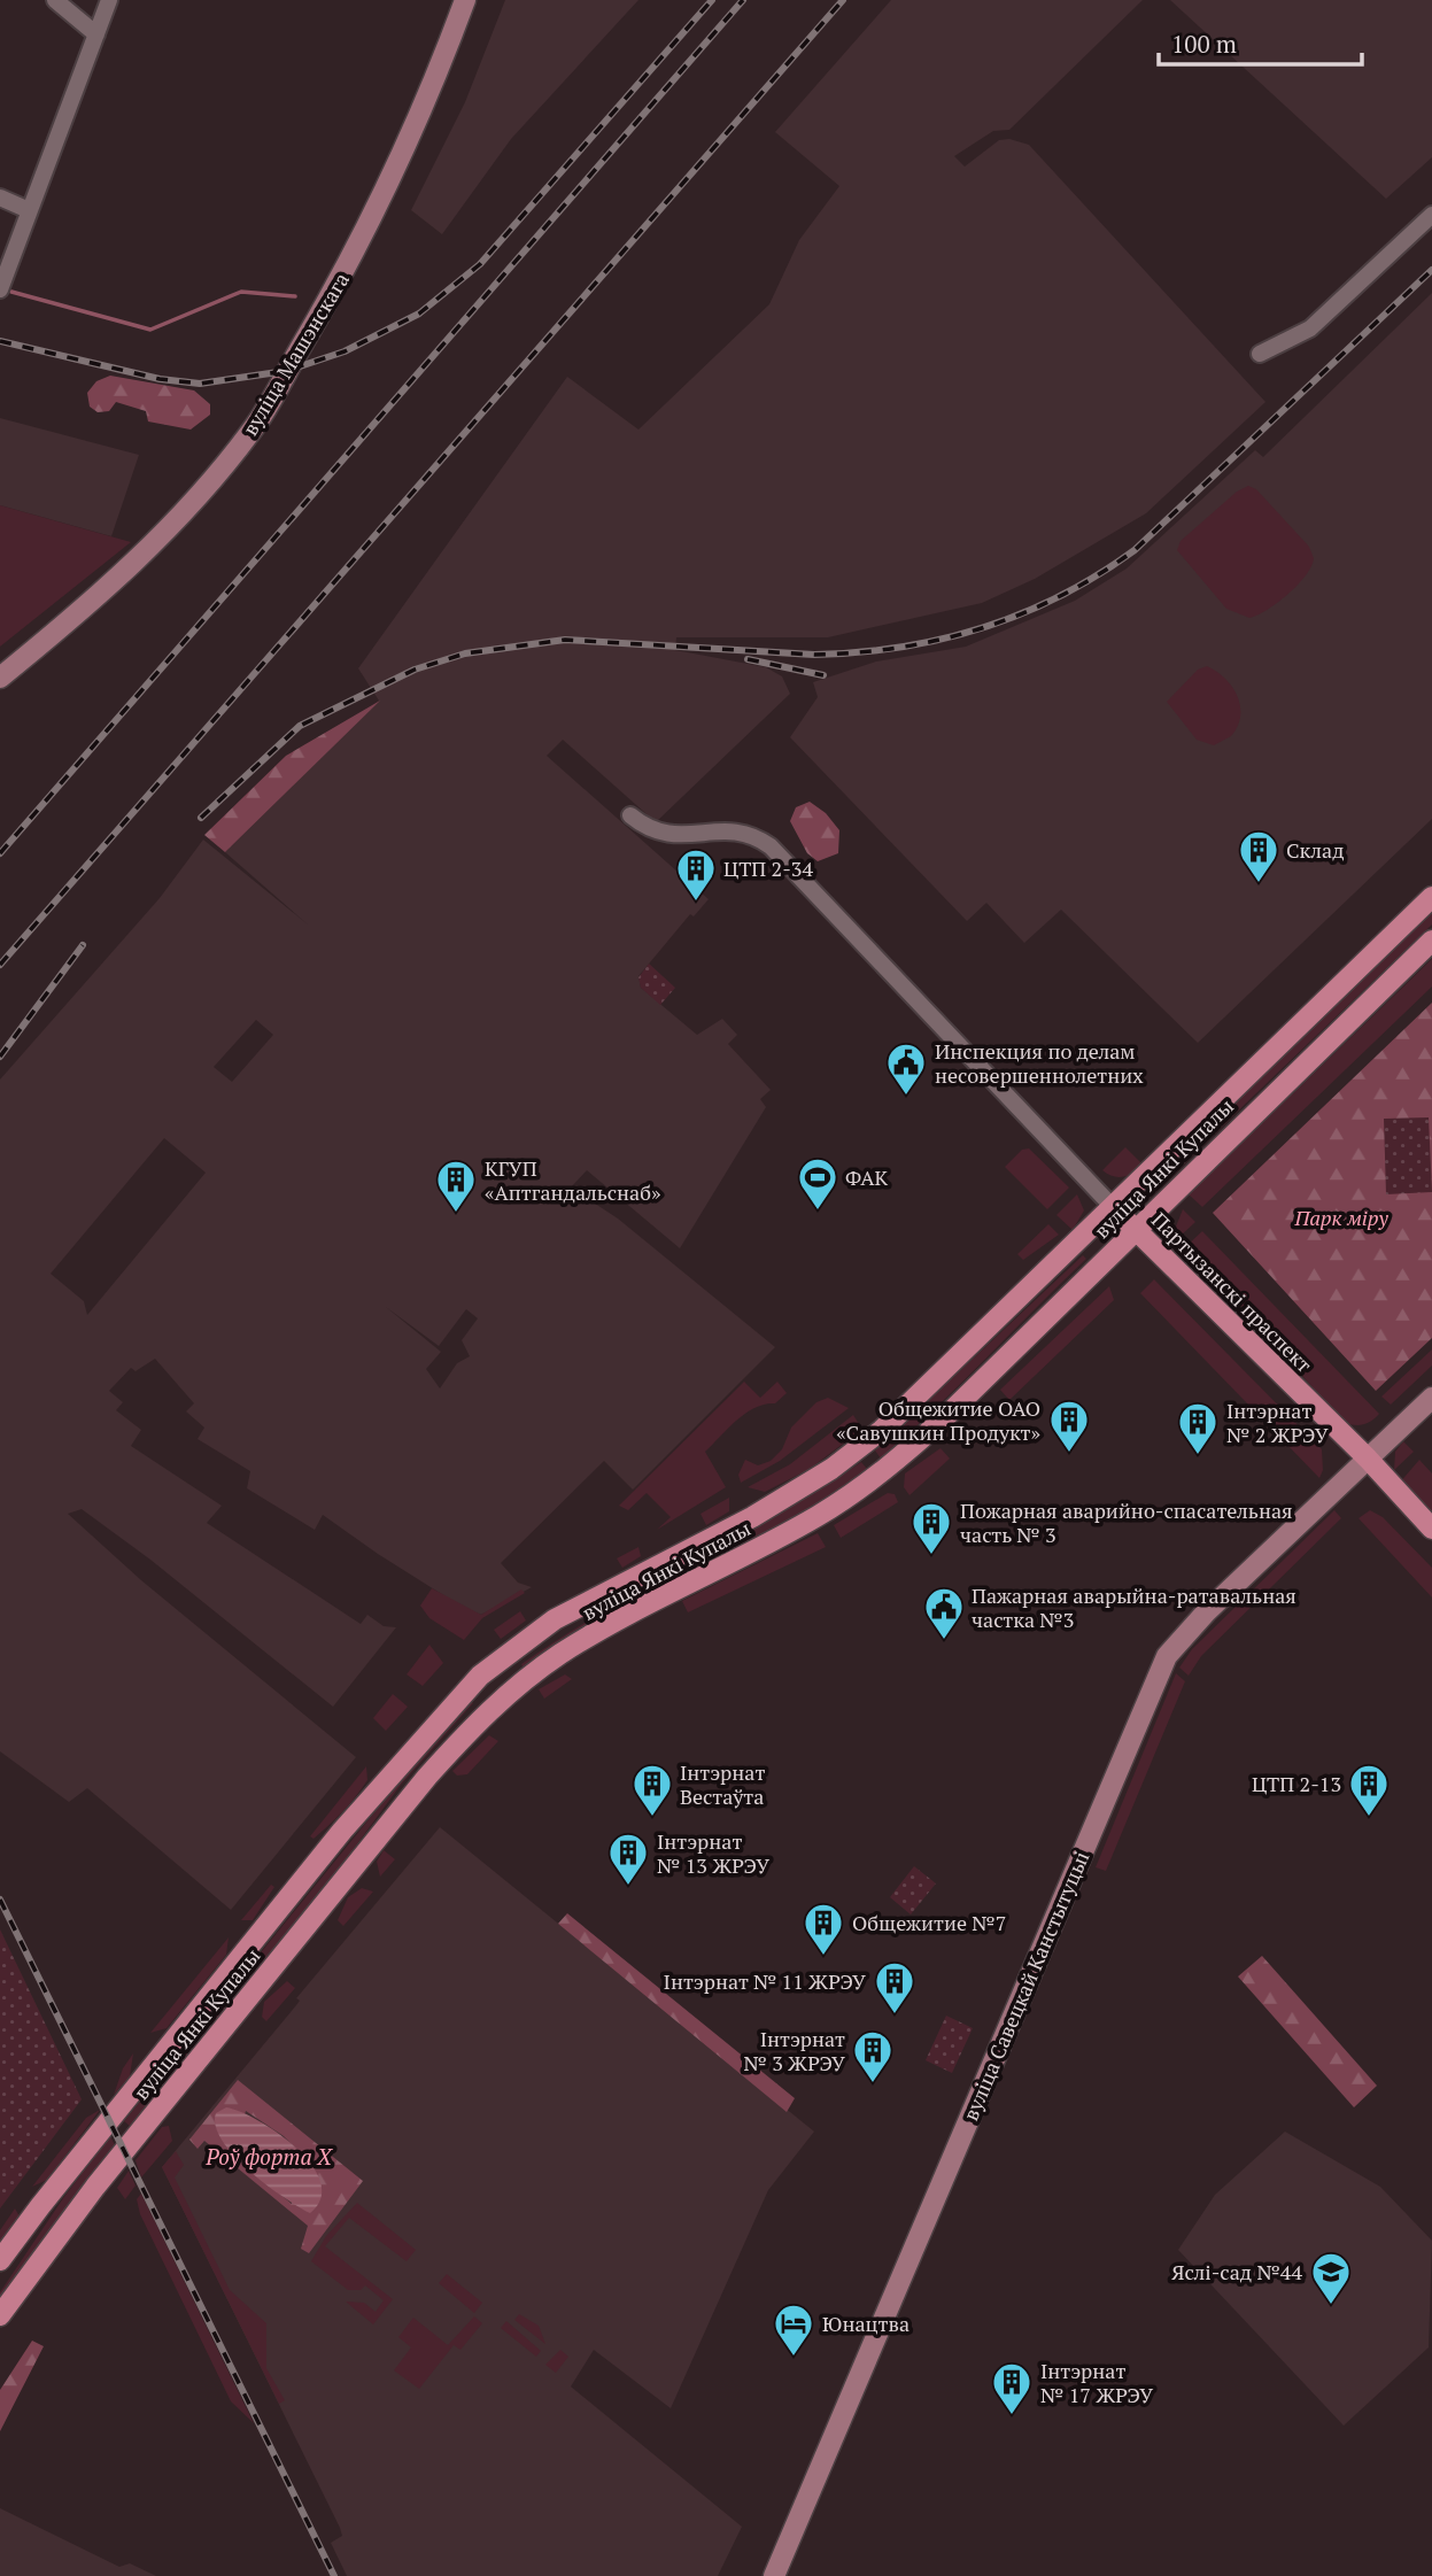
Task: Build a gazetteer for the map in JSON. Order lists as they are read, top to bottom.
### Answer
{
  "streets": {
    "main road": [
      "вуліца Машэнскага",
      "вуліца Янкі Купалы",
      "Партызанскі праспект",
      "вуліца Савецкай Канстытуцыі"
    ]
  },
  "crossings": [
    ["вуліца Янкі Купалы", "Партызанскі праспект"],
    ["Партызанскі праспект", "вуліца Савецкай Канстытуцыі"]
  ],
  "water": ["Роў форта X"],
  "parks": ["Парк міру"],
  "places": {
    "building": [
      "Склад",
      "ЦТП 2-34",
      "КГУП «Аптгандальснаб»",
      "Общежитие ОАО «Савушкин Продукт»",
      "Інтэрнат № 2 ЖРЭУ",
      "Пожарная аварийно-спасательная часть № 3",
      "Інтэрнат Вестаўта",
      "ЦТП 2-13",
      "Інтэрнат № 13 ЖРЭУ",
      "Общежитие №7",
      "Інтэрнат № 11 ЖРЭУ",
      "Інтэрнат № 3 ЖРЭУ",
      "Інтэрнат № 17 ЖРЭУ"
    ],
    "public building": ["Инспекция по делам несовершеннолетних", "Пажарная аварыйна-ратавальная частка №3"],
    "sports": ["ФАК"],
    "school or university": ["Яслі-сад №44"],
    "hotel": ["Юнацтва"]
  },
  "scale_bar": "100 m"
}
